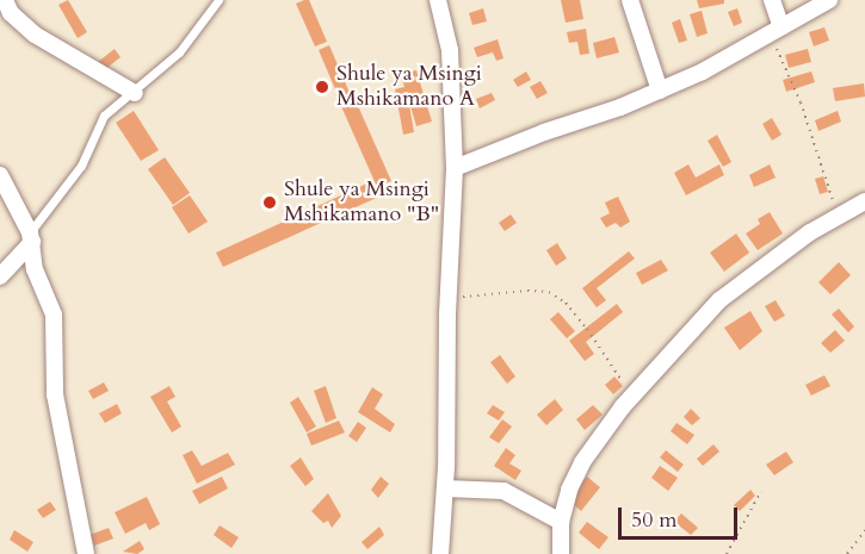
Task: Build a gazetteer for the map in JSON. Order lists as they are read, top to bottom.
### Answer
{
  "places": ["Shule ya Msingi Mshikamano A", "Shule ya Msingi Mshikamano \"B\""],
  "scale_bar": "50 m"
}
